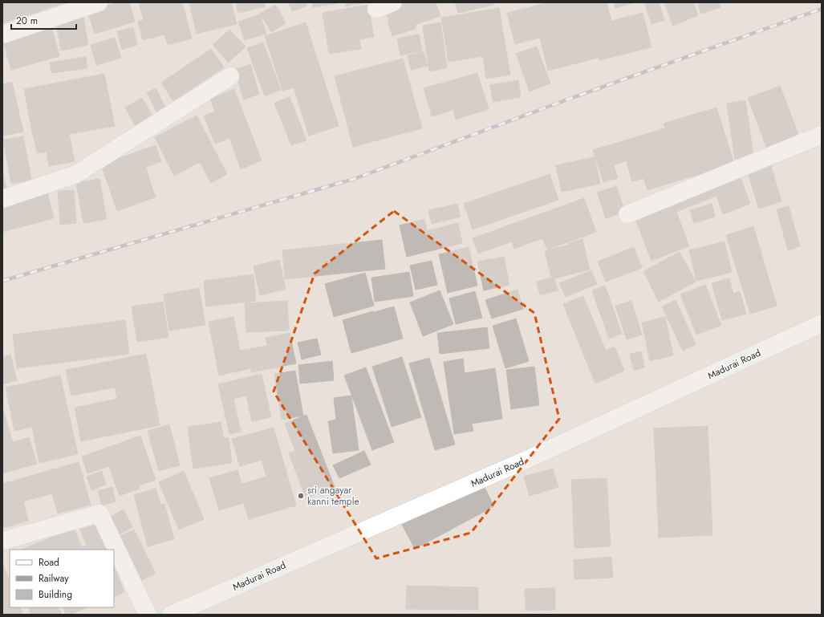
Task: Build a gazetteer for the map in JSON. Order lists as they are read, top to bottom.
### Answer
{
  "streets": {
    "street": ["Madurai Road"]
  },
  "places": ["sri angayar kanni temple"],
  "legend": ["Road", "Railway", "Building"],
  "scale_bar": "20 m"
}
